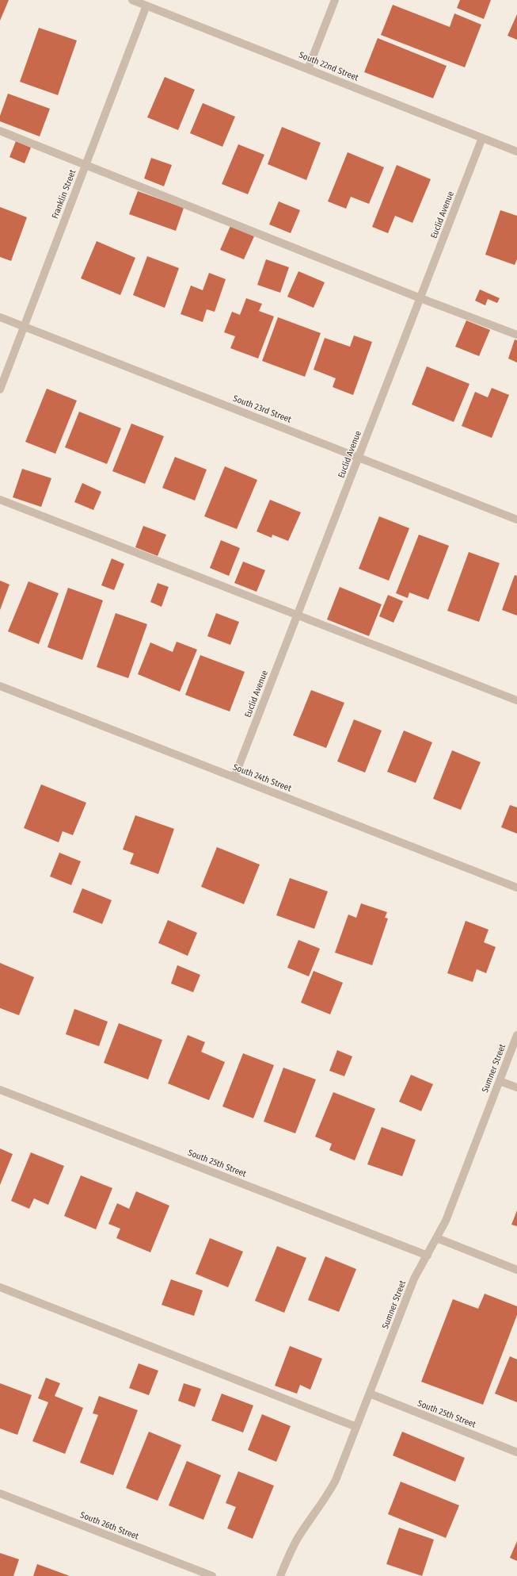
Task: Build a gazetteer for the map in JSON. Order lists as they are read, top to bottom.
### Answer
{
  "streets": {
    "street": [
      "South 22nd Street",
      "Franklin Street",
      "Euclid Avenue",
      "South 23rd Street",
      "South 24th Street",
      "Sumner Street",
      "South 25th Street",
      "South 26th Street"
    ]
  },
  "crossings": [
    ["South 22nd Street", "Franklin Street"],
    ["South 22nd Street", "Euclid Avenue"],
    ["Franklin Street", "South 23rd Street"],
    ["Euclid Avenue", "South 23rd Street"],
    ["Euclid Avenue", "South 24th Street"],
    ["Sumner Street", "South 25th Street"]
  ]
}
